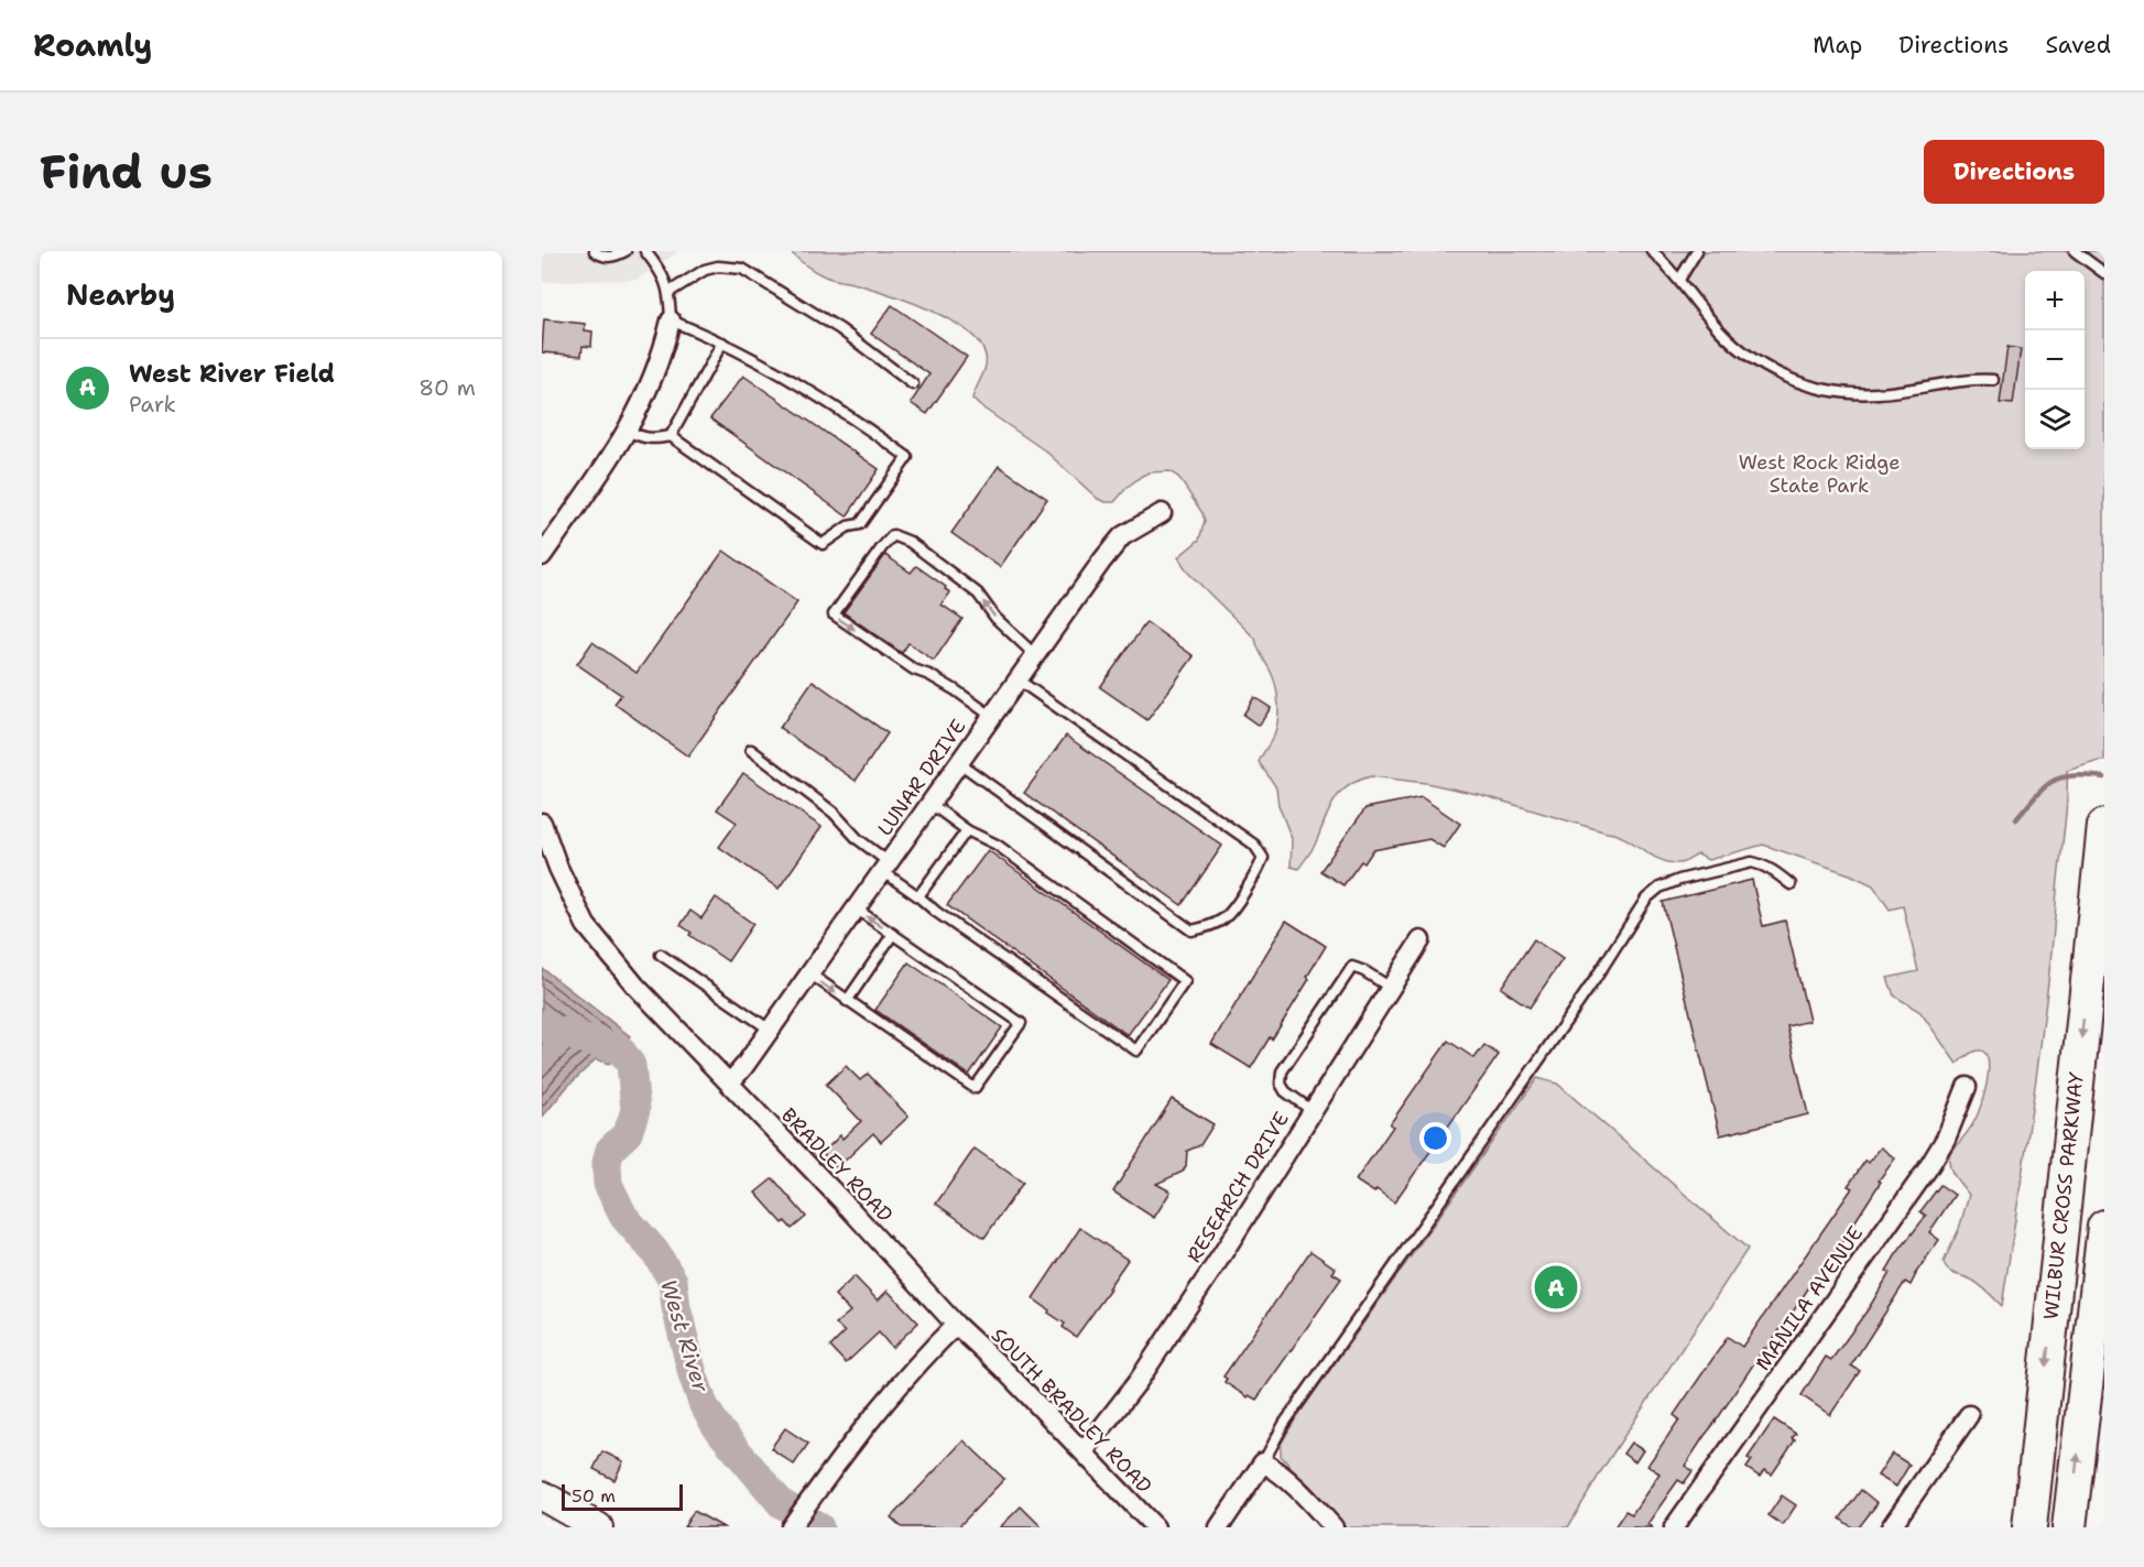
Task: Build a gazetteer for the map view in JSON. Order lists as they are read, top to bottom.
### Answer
{
  "streets": {
    "highway": ["WILBUR CROSS PARKWAY"],
    "street": [
      "LUNAR DRIVE",
      "BRADLEY ROAD",
      "RESEARCH DRIVE",
      "MANILA AVENUE",
      "SOUTH BRADLEY ROAD"
    ]
  },
  "crossings": [
    ["LUNAR DRIVE", "BRADLEY ROAD"],
    ["BRADLEY ROAD", "SOUTH BRADLEY ROAD"],
    ["RESEARCH DRIVE", "SOUTH BRADLEY ROAD"]
  ],
  "water": ["West River"],
  "parks": ["West Rock Ridge State Park"],
  "scale_bar": "50 m",
  "page": {
    "header": "Roamly",
    "nav": ["Map", "Directions", "Saved"],
    "buttons": "Directions",
    "title": "Find us",
    "heading": "Nearby",
    "map_buttons": ["+", "−"],
    "list": [
      {
        "mark": "A",
        "name": "West River Field",
        "note": "Park",
        "value": "80 m"
      }
    ],
    "pins": "A",
    "scale": "50 m"
  }
}
